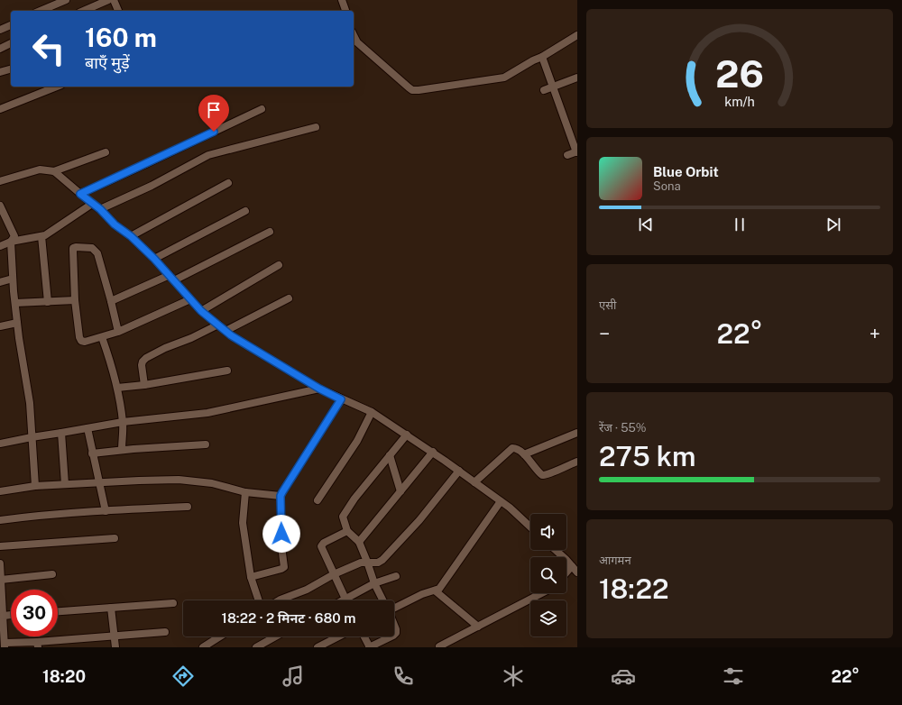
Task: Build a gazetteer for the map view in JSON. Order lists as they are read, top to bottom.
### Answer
{
  "page": {
    "turn": ["160 m", "बाएँ मुड़ें"],
    "song": ["Blue Orbit", "Sona"],
    "tile": [
      "एसी",
      ["रेंज · 55%", "275 km"],
      ["आगमन", "18:22"]
    ],
    "heat": ["−", "22°", "+"],
    "limit": "30",
    "trip": "18:22 · 2 मिनट · 680 m",
    "tabs": ["18:20", "22°"],
    "gauge": ["26", "km/h"]
  }
}
